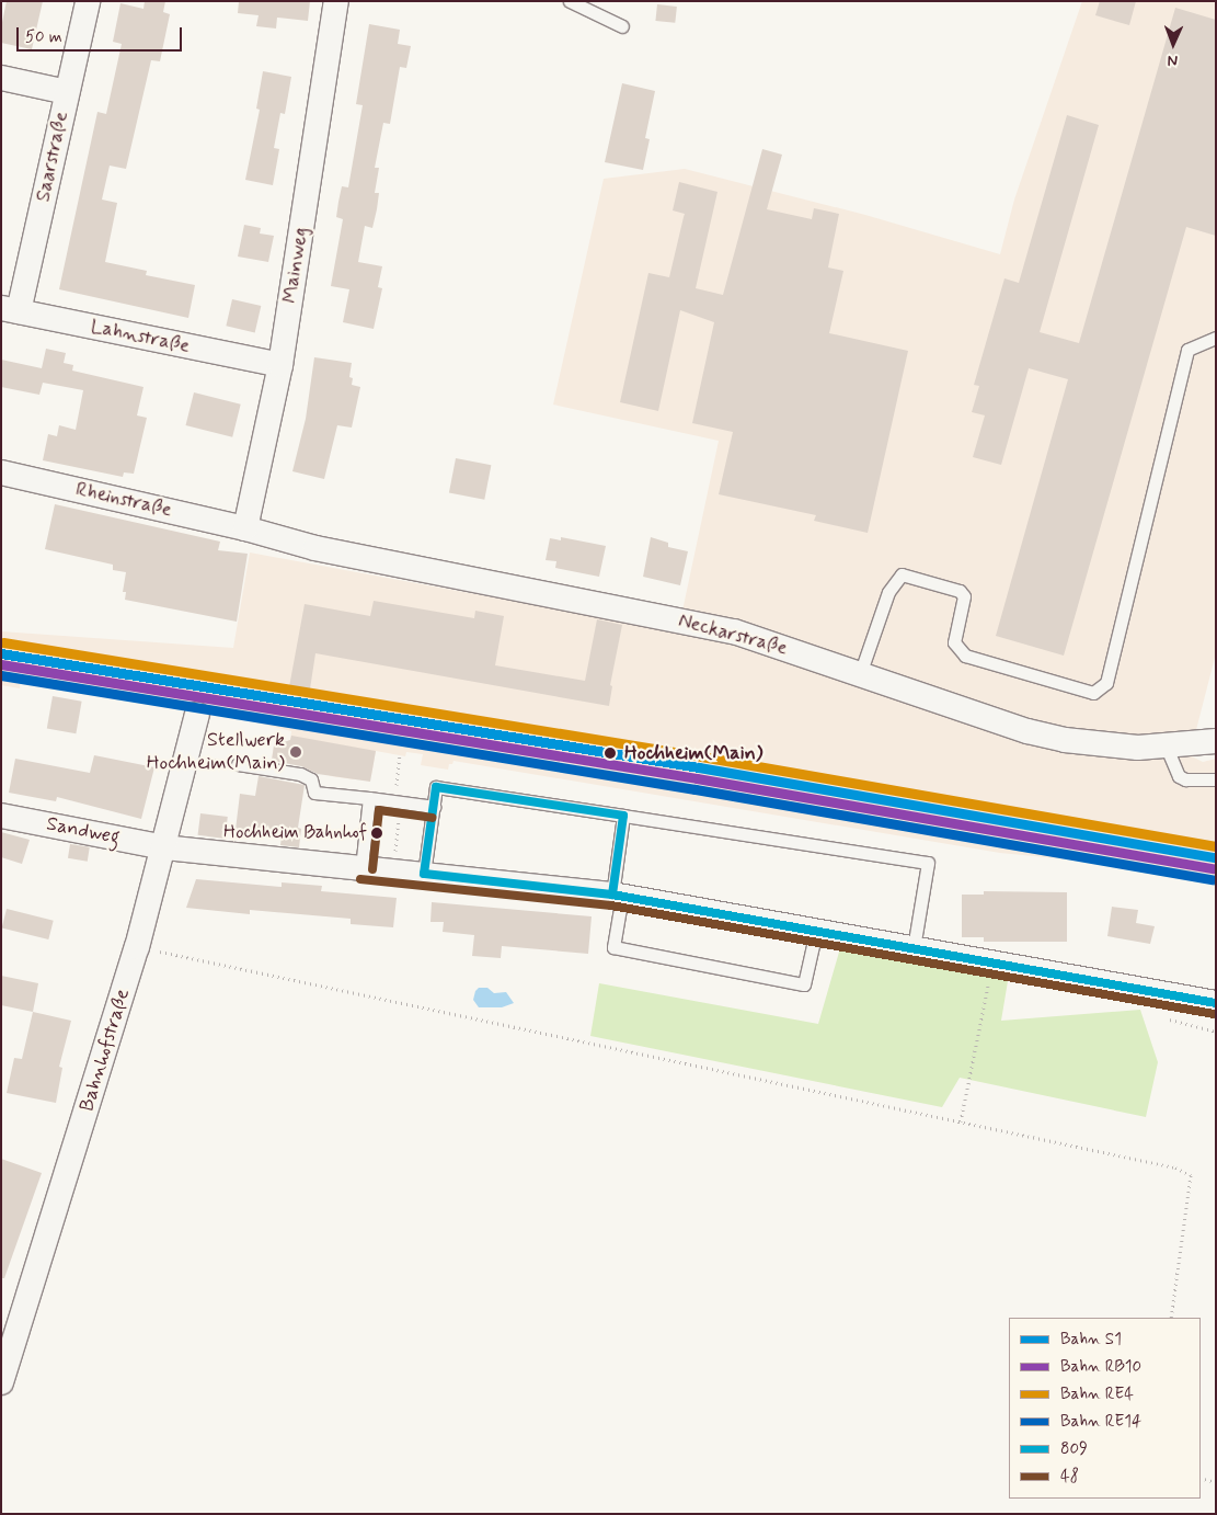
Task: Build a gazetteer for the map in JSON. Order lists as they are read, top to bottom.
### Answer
{
  "streets": {
    "street": [
      "Saarstraße",
      "Mainweg",
      "Lahnstraße",
      "Rheinstraße",
      "Neckarstraße",
      "Sandweg",
      "Bahnhofstraße"
    ]
  },
  "crossings": [
    ["Saarstraße", "Lahnstraße"],
    ["Mainweg", "Lahnstraße"],
    ["Mainweg", "Rheinstraße"],
    ["Mainweg", "Neckarstraße"],
    ["Rheinstraße", "Neckarstraße"],
    ["Sandweg", "Bahnhofstraße"]
  ],
  "places": ["Stellwerk Hochheim(Main)", "Hochheim(Main)", "Hochheim Bahnhof"],
  "lines": [
    "rail line RE4",
    "rail line S1",
    "rail line RB10",
    "rail line RE14",
    "transit line 809",
    "transit line 48"
  ],
  "legend": [
    "Bahn S1",
    "Bahn RB10",
    "Bahn RE4",
    "Bahn RE14",
    "809",
    "48"
  ],
  "scale_bar": "50 m",
  "north": "bottom"
}
